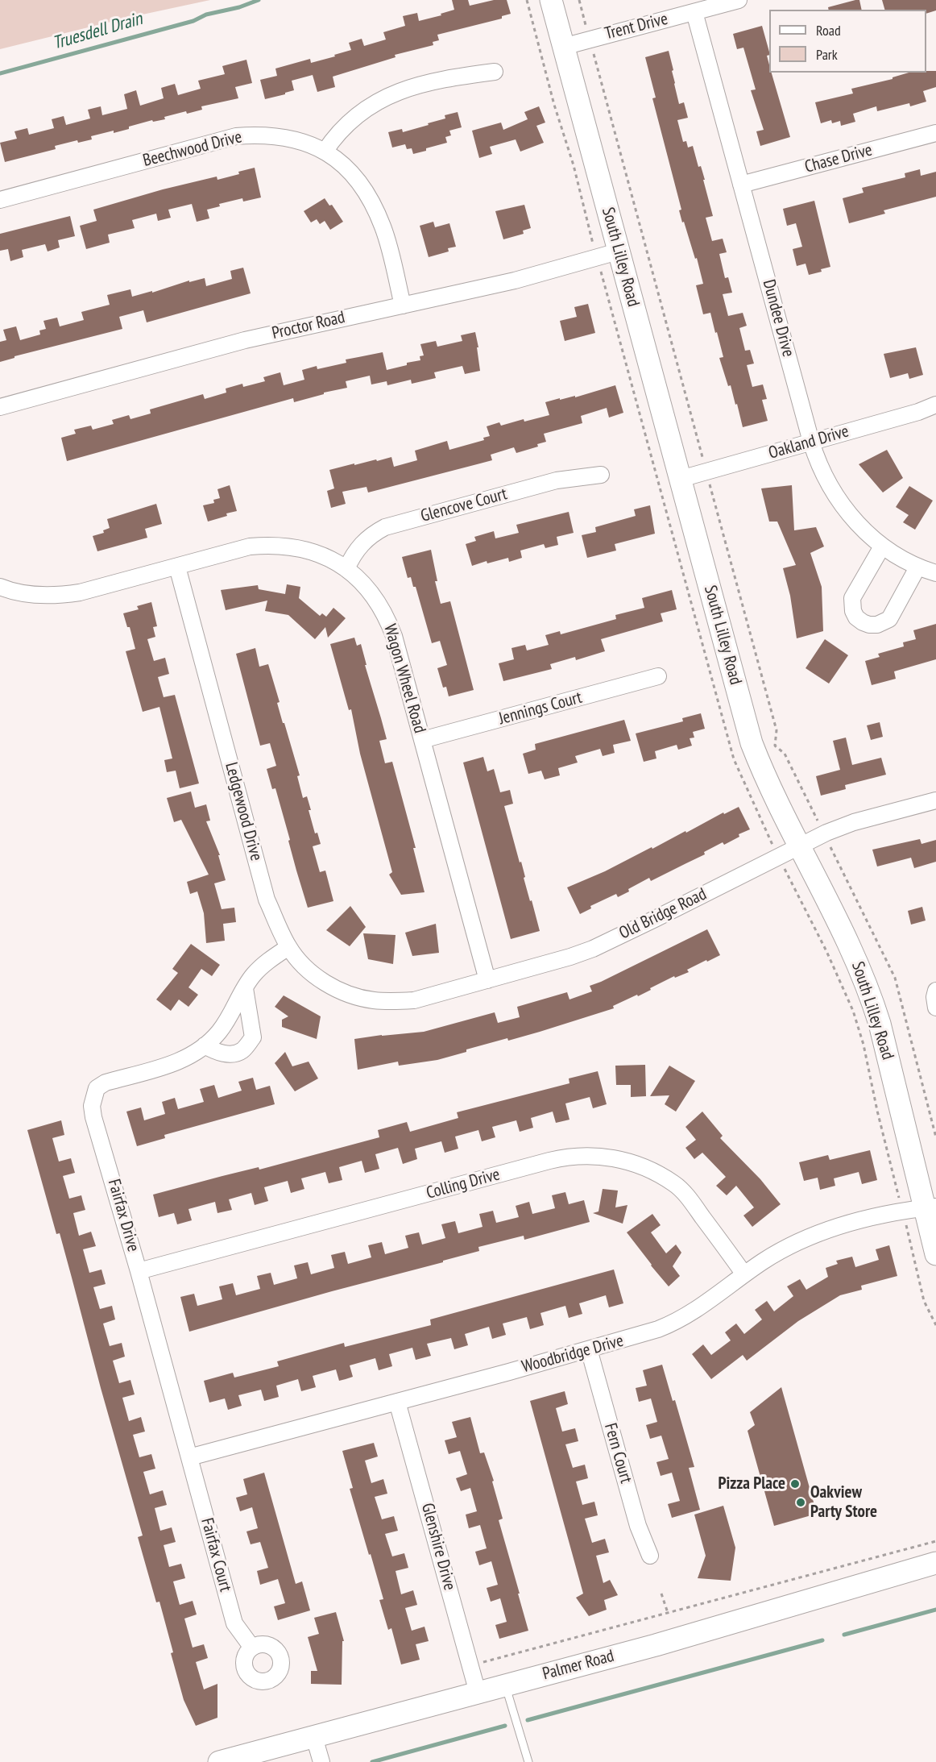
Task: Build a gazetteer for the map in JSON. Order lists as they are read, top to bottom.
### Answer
{
  "streets": {
    "street": [
      "Trent Drive",
      "Beechwood Drive",
      "Chase Drive",
      "South Lilley Road",
      "Dundee Drive",
      "Proctor Road",
      "Oakland Drive",
      "Glencove Court",
      "Wagon Wheel Road",
      "Jennings Court",
      "Ledgewood Drive",
      "Old Bridge Road",
      "Colling Drive",
      "Fairfax Drive",
      "Woodbridge Drive",
      "Fern Court",
      "Glenshire Drive",
      "Fairfax Court",
      "Palmer Road"
    ]
  },
  "crossings": [
    ["Trent Drive", "South Lilley Road"],
    ["Trent Drive", "Dundee Drive"],
    ["Beechwood Drive", "Proctor Road"],
    ["Chase Drive", "Dundee Drive"],
    ["South Lilley Road", "Proctor Road"],
    ["South Lilley Road", "Oakland Drive"],
    ["South Lilley Road", "Old Bridge Road"],
    ["South Lilley Road", "Woodbridge Drive"],
    ["Dundee Drive", "Oakland Drive"],
    ["Glencove Court", "Wagon Wheel Road"],
    ["Wagon Wheel Road", "Jennings Court"],
    ["Wagon Wheel Road", "Ledgewood Drive"],
    ["Wagon Wheel Road", "Old Bridge Road"],
    ["Ledgewood Drive", "Old Bridge Road"],
    ["Ledgewood Drive", "Fairfax Drive"],
    ["Colling Drive", "Fairfax Drive"],
    ["Colling Drive", "Woodbridge Drive"],
    ["Fairfax Drive", "Woodbridge Drive"],
    ["Fairfax Drive", "Fairfax Court"],
    ["Woodbridge Drive", "Fern Court"],
    ["Woodbridge Drive", "Glenshire Drive"],
    ["Woodbridge Drive", "Fairfax Court"],
    ["Glenshire Drive", "Palmer Road"]
  ],
  "water": ["Truesdell Drain"],
  "places": ["Pizza Place", "Oakview Party Store"],
  "legend": ["Road", "Park"]
}
